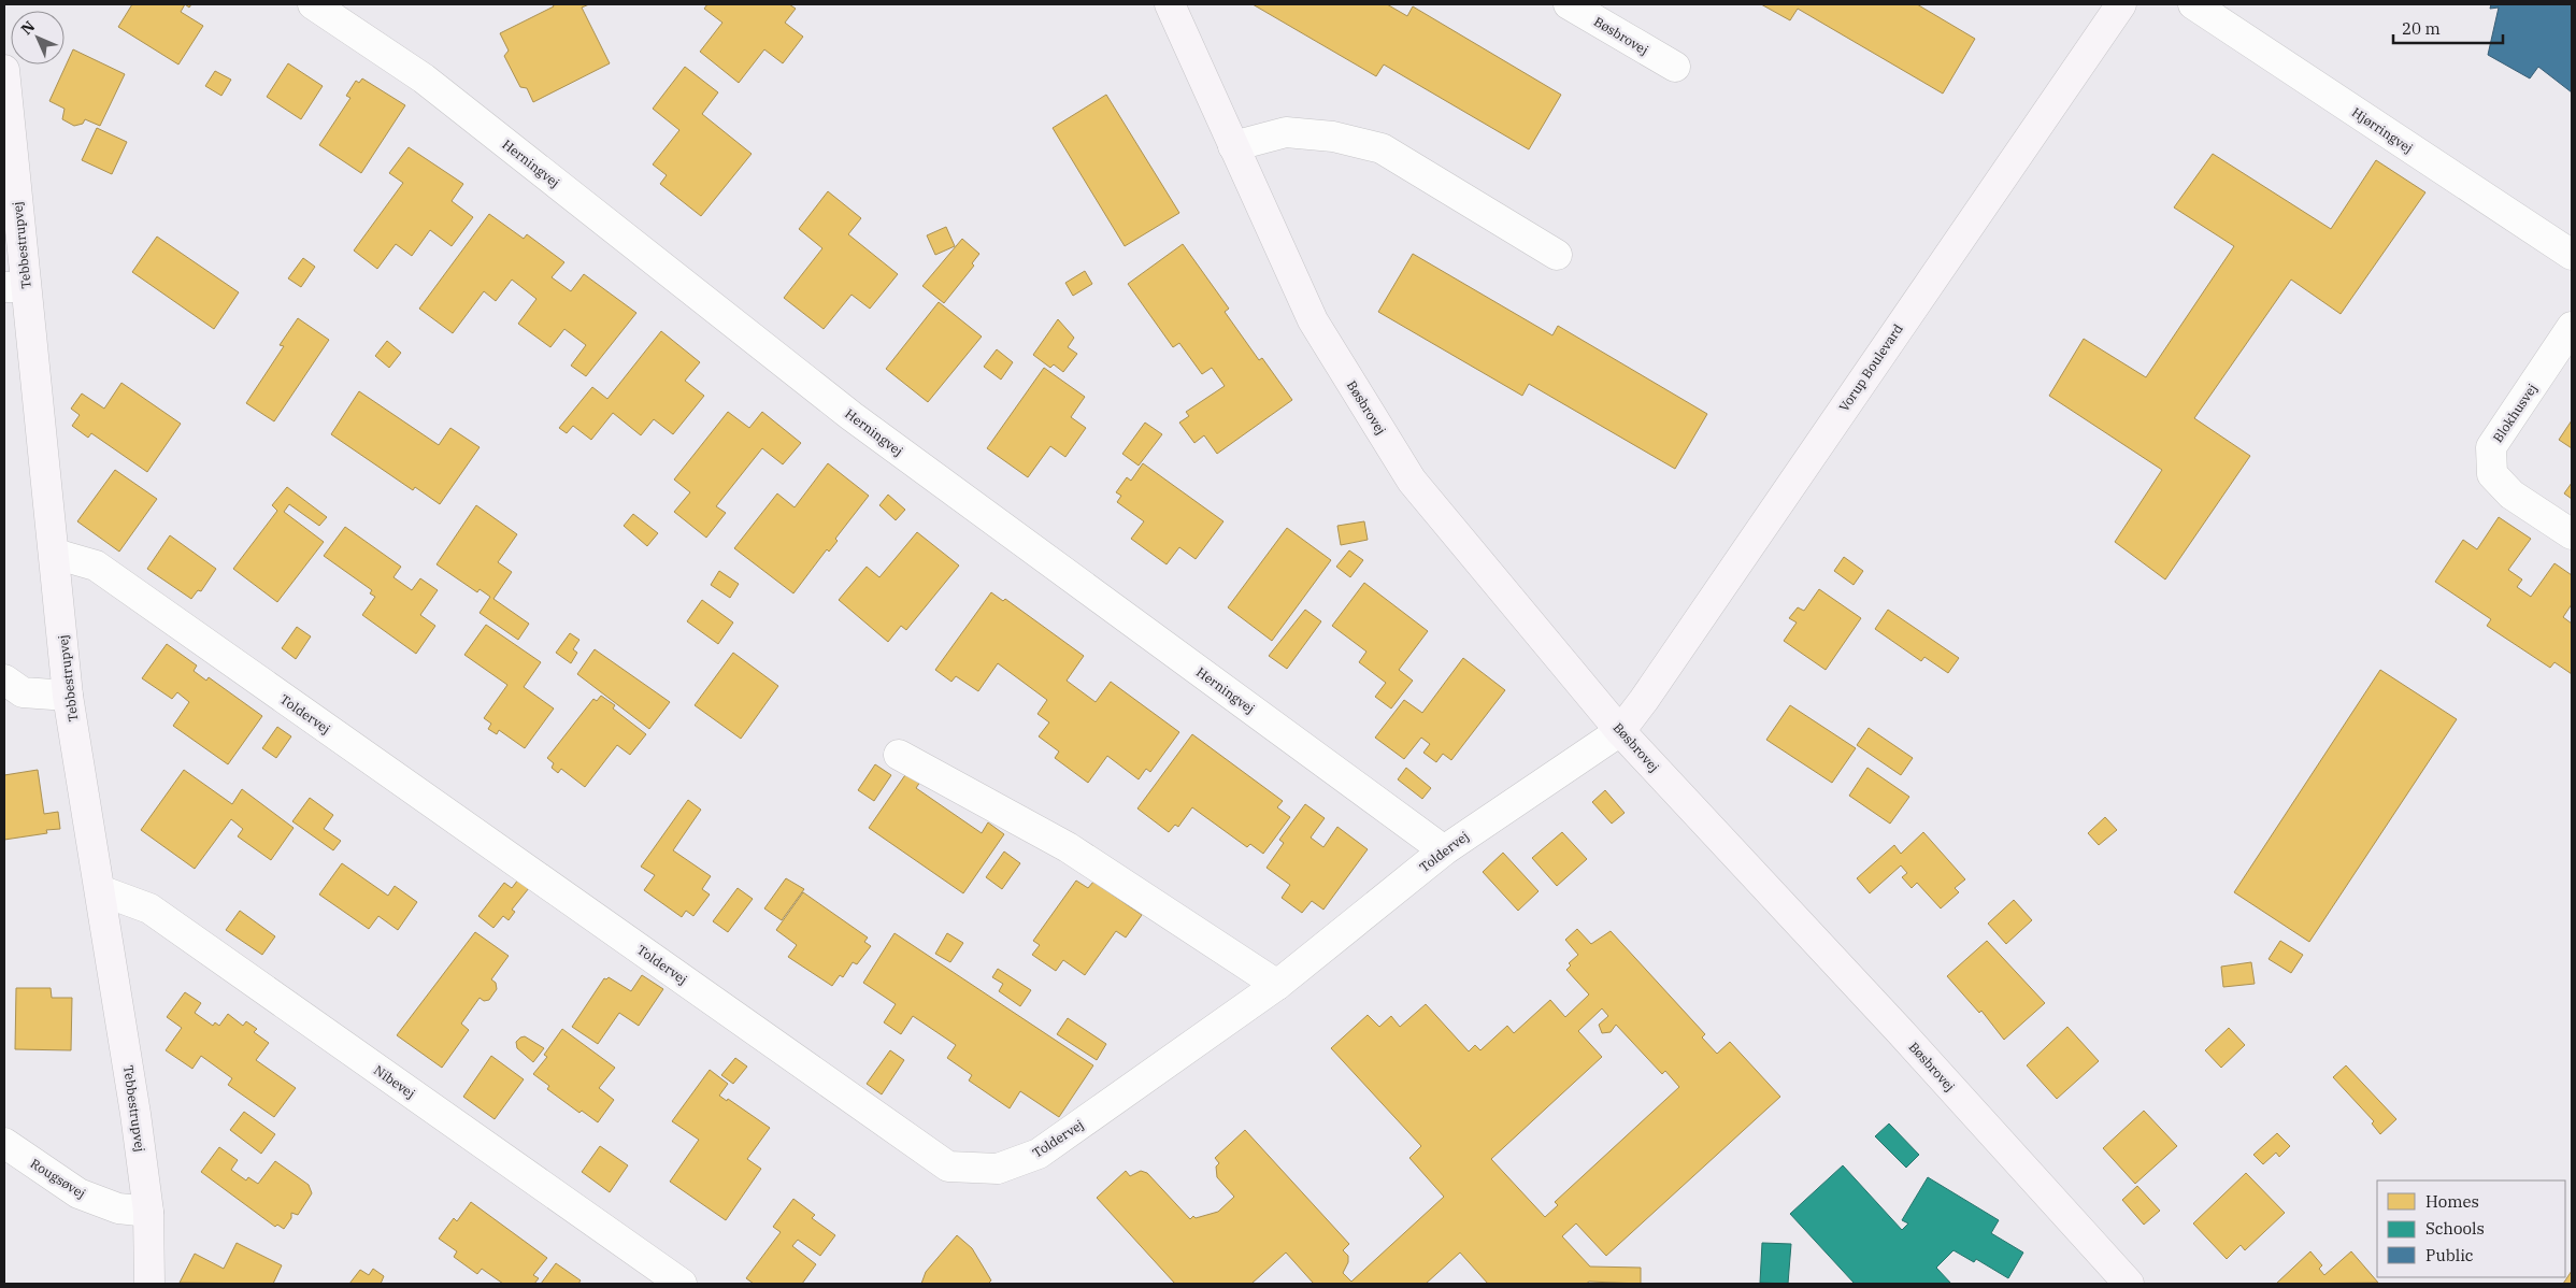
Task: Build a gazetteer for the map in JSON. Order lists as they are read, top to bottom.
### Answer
{
  "streets": {
    "street": [
      "Bøsbrovej",
      "Hjørringvej",
      "Herningvej",
      "Tebbestrupvej",
      "Vorup Boulevard",
      "Blokhusvej",
      "Toldervej",
      "Nibevej",
      "Rougsøvej"
    ]
  },
  "crossings": [
    ["Bøsbrovej", "Vorup Boulevard"],
    ["Bøsbrovej", "Toldervej"],
    ["Herningvej", "Toldervej"],
    ["Tebbestrupvej", "Toldervej"],
    ["Tebbestrupvej", "Nibevej"],
    ["Tebbestrupvej", "Rougsøvej"],
    ["Vorup Boulevard", "Toldervej"]
  ],
  "legend": ["Homes", "Schools", "Public"],
  "scale_bar": "20 m",
  "north": "top left"
}
